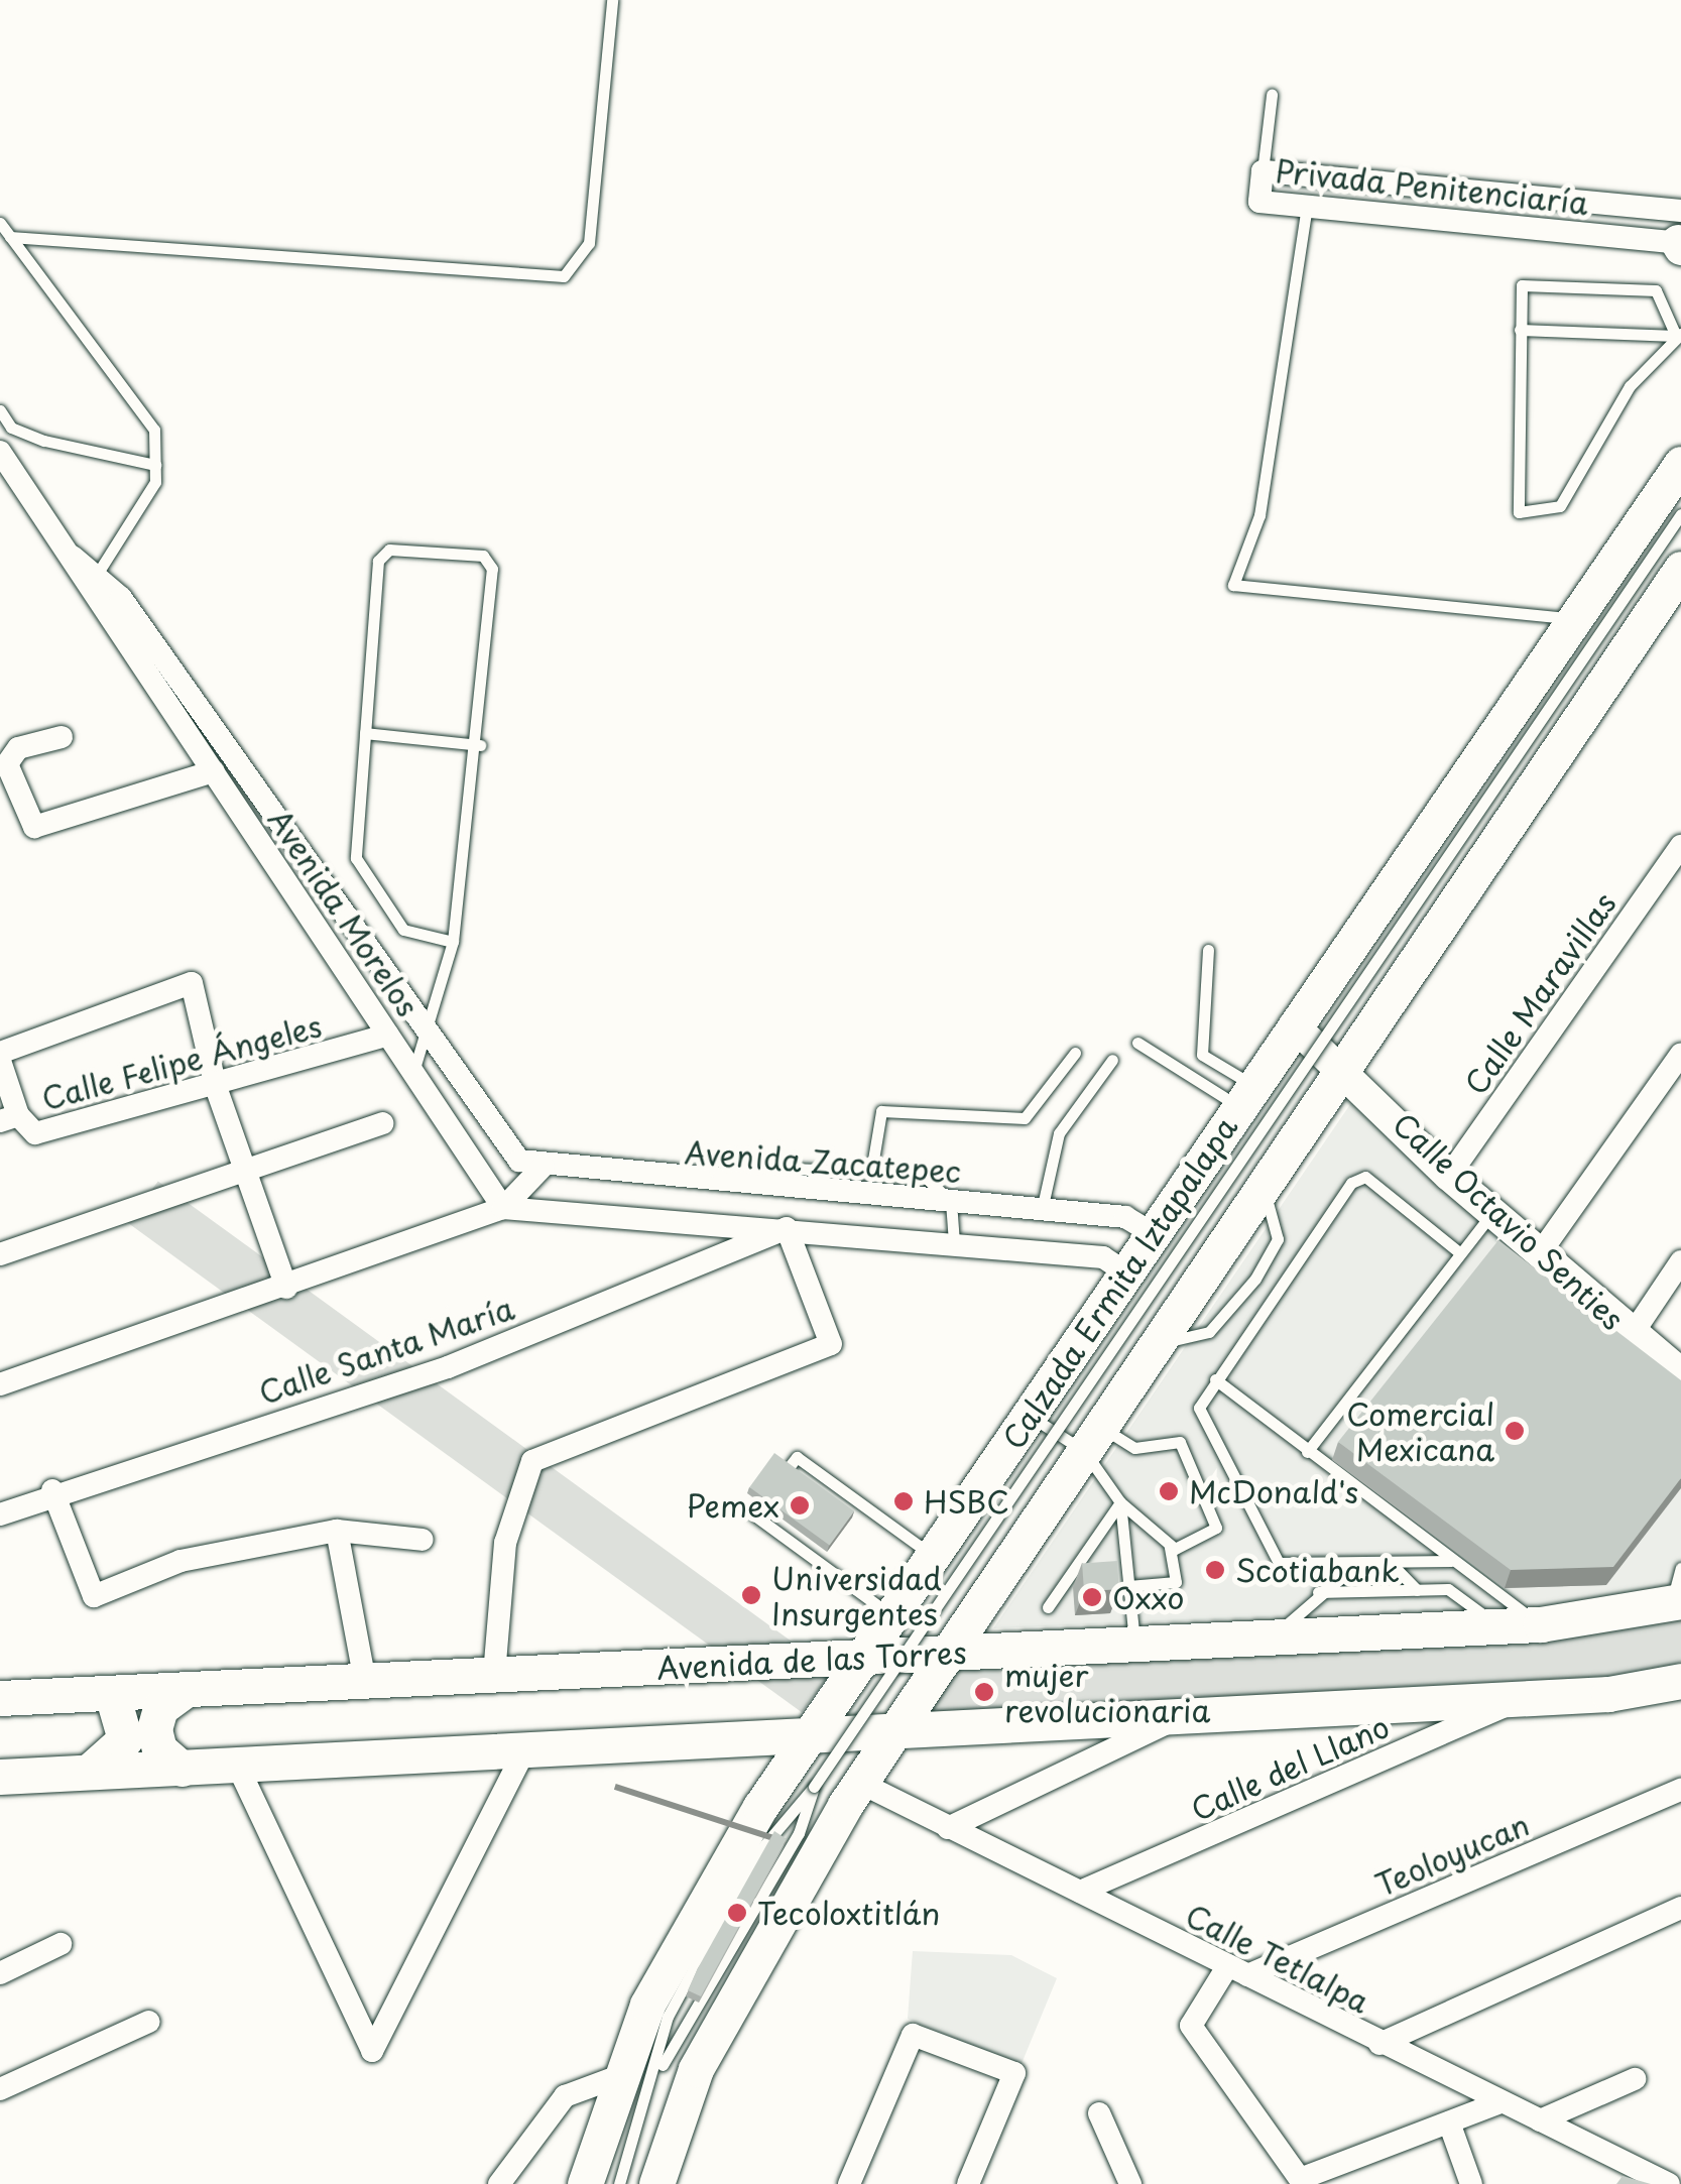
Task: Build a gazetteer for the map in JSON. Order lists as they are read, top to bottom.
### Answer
{
  "streets": {
    "main road": ["Calzada Ermita Iztapalapa", "Avenida de las Torres"],
    "street": [
      "Privada Penitenciaría",
      "Avenida Morelos",
      "Calle Maravillas",
      "Calle Felipe Ángeles",
      "Avenida Zacatepec",
      "Calle Octavio Senties",
      "Calle Santa María",
      "Calle del Llano",
      "Teoloyucan",
      "Calle Tetlalpa"
    ]
  },
  "crossings": [
    ["Avenida Morelos", "Calle Felipe Ángeles"],
    ["Avenida Morelos", "Avenida Zacatepec"],
    ["Calle Maravillas", "Calle Octavio Senties"],
    ["Avenida Zacatepec", "Calzada Ermita Iztapalapa"],
    ["Calle Octavio Senties", "Calzada Ermita Iztapalapa"],
    ["Calzada Ermita Iztapalapa", "Avenida de las Torres"],
    ["Calle del Llano", "Calle Tetlalpa"],
    ["Teoloyucan", "Calle Tetlalpa"]
  ],
  "places": [
    "Comercial Mexicana",
    "McDonald's",
    "HSBC",
    "Pemex",
    "Scotiabank",
    "Universidad Insurgentes",
    "Oxxo",
    "mujer revolucionaria",
    "Tecoloxtitlán"
  ]
}
